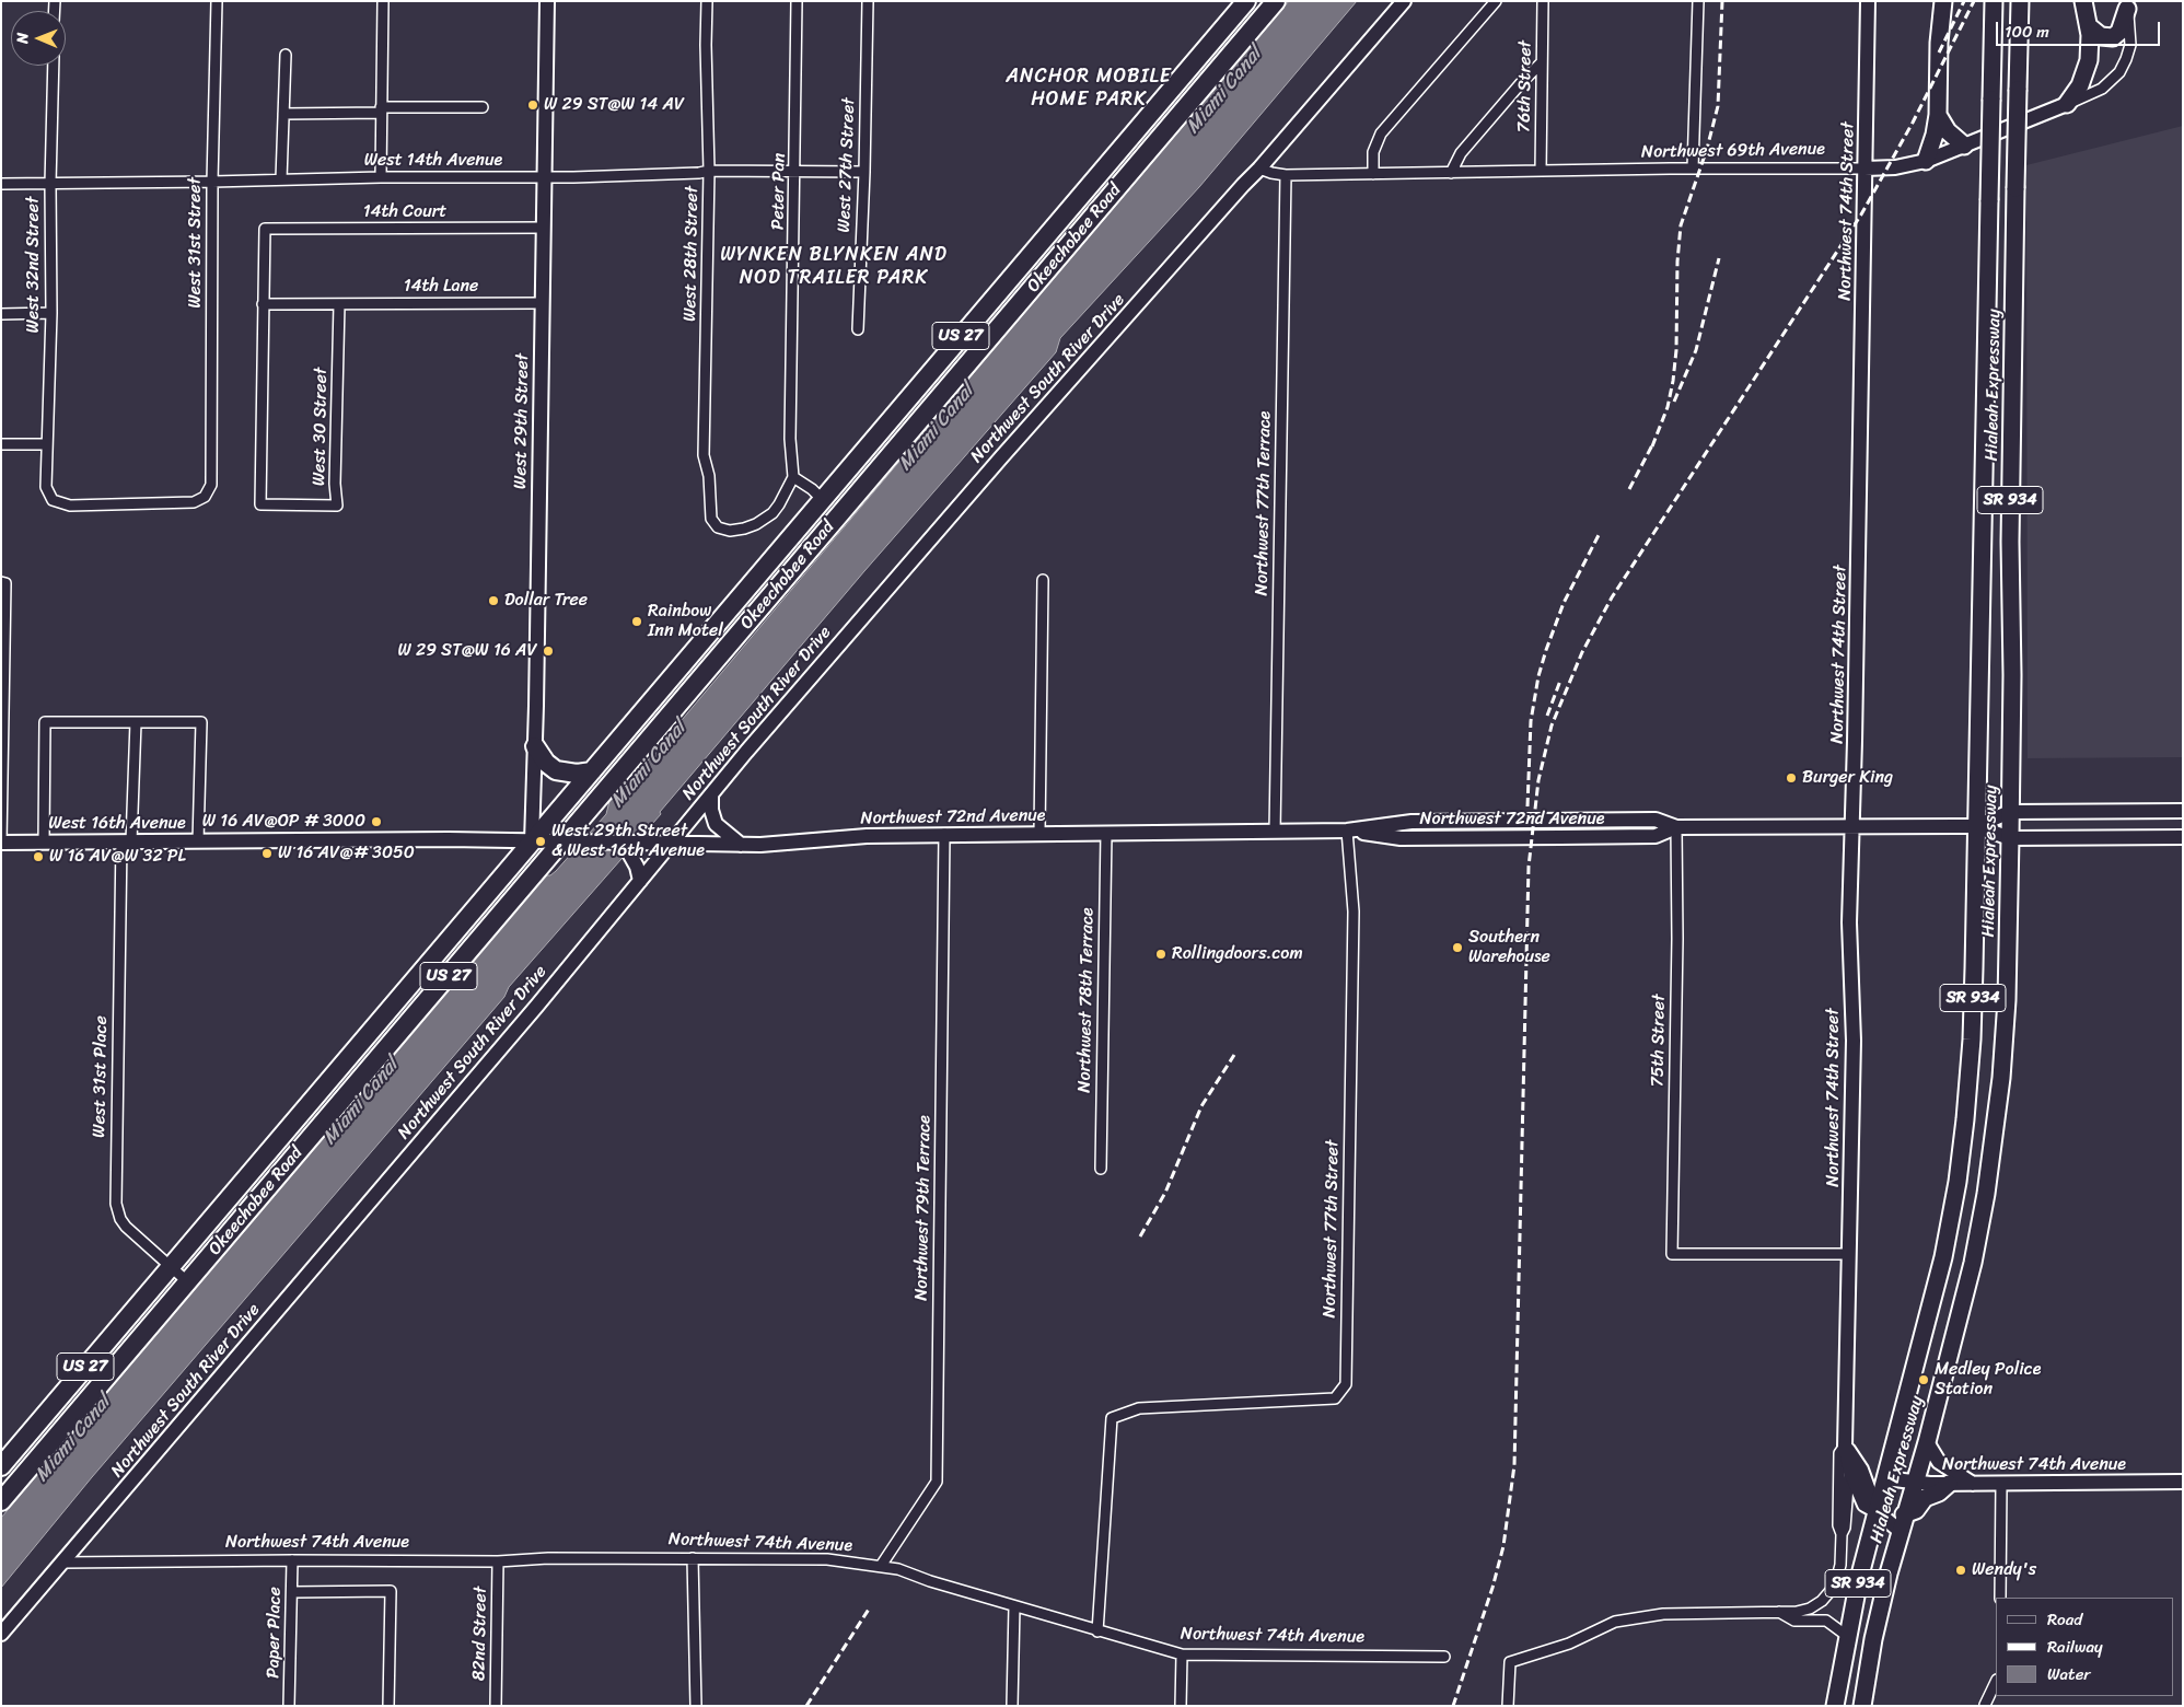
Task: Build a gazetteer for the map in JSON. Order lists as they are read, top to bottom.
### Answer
{
  "streets": {
    "highway": ["Okeechobee Road", "US 27"],
    "main road": ["Hialeah Expressway", "SR 934"],
    "street": [
      "76th Street",
      "Northwest 69th Avenue",
      "West 14th Avenue",
      "West 27th Street",
      "Peter Pan",
      "Northwest 74th Street",
      "14th Court",
      "West 31st Street",
      "West 28th Street",
      "West 32nd Street",
      "14th Lane",
      "Northwest South River Drive",
      "West 29th Street",
      "West 30 Street",
      "Northwest 77th Terrace",
      "Northwest 72nd Avenue",
      "West 16th Avenue",
      "Northwest 78th Terrace",
      "75th Street",
      "West 31st Place",
      "Northwest 79th Terrace",
      "Northwest 77th Street",
      "Northwest 74th Avenue",
      "Paper Place",
      "82nd Street"
    ]
  },
  "crossings": [
    ["76th Street", "Northwest 69th Avenue"],
    ["Northwest 69th Avenue", "Northwest 74th Street"],
    ["Northwest 69th Avenue", "Northwest South River Drive"],
    ["Northwest 69th Avenue", "Northwest 77th Terrace"],
    ["West 14th Avenue", "West 27th Street"],
    ["West 14th Avenue", "Peter Pan"],
    ["West 14th Avenue", "West 31st Street"],
    ["West 14th Avenue", "West 28th Street"],
    ["West 14th Avenue", "West 32nd Street"],
    ["West 14th Avenue", "West 29th Street"],
    ["Peter Pan", "West 28th Street"],
    ["Northwest 74th Street", "Northwest 72nd Avenue"],
    ["Northwest 74th Street", "75th Street"],
    ["14th Court", "14th Lane"],
    ["14th Court", "West 29th Street"],
    ["14th Court", "West 30 Street"],
    ["Okeechobee Road", "West 29th Street"],
    ["Okeechobee Road", "Northwest 72nd Avenue"],
    ["Okeechobee Road", "West 16th Avenue"],
    ["Okeechobee Road", "West 31st Place"],
    ["West 31st Street", "West 32nd Street"],
    ["14th Lane", "West 29th Street"],
    ["14th Lane", "West 30 Street"],
    ["Northwest South River Drive", "Northwest 72nd Avenue"],
    ["Northwest South River Drive", "Northwest 74th Avenue"],
    ["Hialeah Expressway", "Northwest 72nd Avenue"],
    ["Hialeah Expressway", "Northwest 74th Avenue"],
    ["West 29th Street", "West 16th Avenue"],
    ["Northwest 77th Terrace", "Northwest 72nd Avenue"],
    ["Northwest 72nd Avenue", "West 16th Avenue"],
    ["Northwest 72nd Avenue", "Northwest 78th Terrace"],
    ["Northwest 72nd Avenue", "75th Street"],
    ["Northwest 72nd Avenue", "Northwest 79th Terrace"],
    ["Northwest 72nd Avenue", "Northwest 77th Street"],
    ["West 16th Avenue", "West 31st Place"],
    ["Northwest 79th Terrace", "Northwest 74th Avenue"],
    ["Northwest 77th Street", "Northwest 74th Avenue"],
    ["Northwest 74th Avenue", "Paper Place"],
    ["Northwest 74th Avenue", "82nd Street"]
  ],
  "districts": ["ANCHOR MOBILE HOME PARK", "WYNKEN BLYNKEN AND NOD TRAILER PARK"],
  "water": ["Miami Canal"],
  "places": [
    "W 29 ST@W 14 AV",
    "Dollar Tree",
    "Rainbow Inn Motel",
    "W 29 ST@W 16 AV",
    "Burger King",
    "W 16 AV@OP # 3000",
    "West 29th Street & West 16th Avenue",
    "W 16 AV@# 3050",
    "W 16 AV@W 32 PL",
    "Southern Warehouse",
    "Rollingdoors.com",
    "Medley Police Station",
    "Wendy's"
  ],
  "legend": ["Road", "Railway", "Water"],
  "scale_bar": "100 m",
  "north": "left"
}
